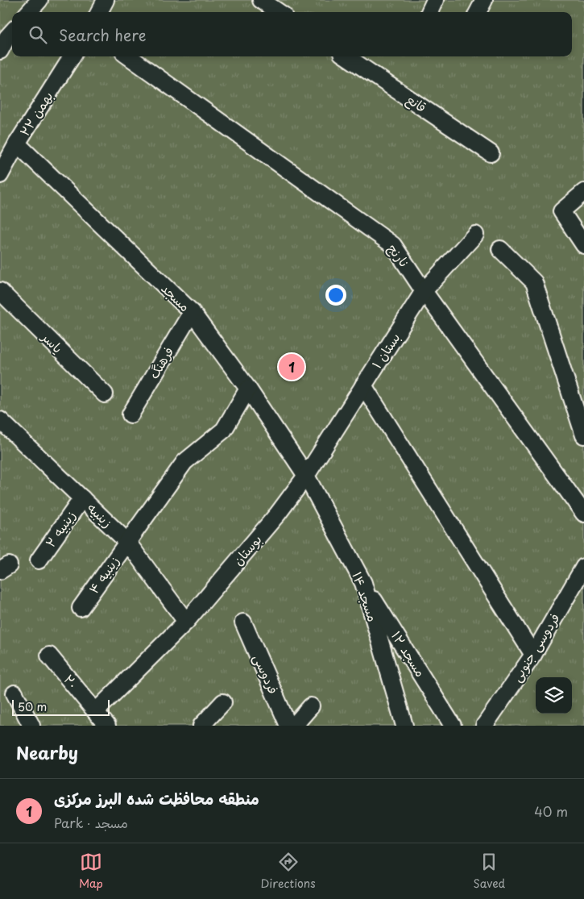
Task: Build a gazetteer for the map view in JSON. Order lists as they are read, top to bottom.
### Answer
{
  "streets": {
    "street": [
      "قانع",
      "۲۲ بهمن",
      "نارنج",
      "مسجد",
      "یاسر",
      "بستان ۱",
      "فرهنگ",
      "زینبیه",
      "زینبیه ۲",
      "بوستان",
      "زینبیه ۴",
      "مسجد ۱۴",
      "فردوسی جنوبی",
      "مسجد ۱۲",
      "فردوسی",
      "۲۰"
    ]
  },
  "crossings": [
    ["۲۲ بهمن", "مسجد"],
    ["نارنج", "بستان ۱"],
    ["مسجد", "بستان ۱"],
    ["مسجد", "فرهنگ"],
    ["مسجد", "بوستان"],
    ["مسجد", "زینبیه ۴"],
    ["مسجد", "مسجد ۱۴"],
    ["بستان ۱", "بوستان"],
    ["بستان ۱", "مسجد ۱۴"],
    ["زینبیه", "زینبیه ۲"],
    ["زینبیه", "بوستان"],
    ["زینبیه", "زینبیه ۴"],
    ["بوستان", "مسجد ۱۴"],
    ["بوستان", "۲۰"],
    ["مسجد ۱۴", "مسجد ۱۲"]
  ],
  "scale_bar": "50 m",
  "page": {
    "search": "Search here",
    "pins": "1",
    "scale": "50 m",
    "heading": "Nearby",
    "list": [
      {
        "mark": "1",
        "name": "منطقه محافظت شده البرز مرکزی",
        "note": "Park · مسجد",
        "value": "40 m"
      }
    ],
    "nav": ["Map", "Directions", "Saved"]
  }
}
